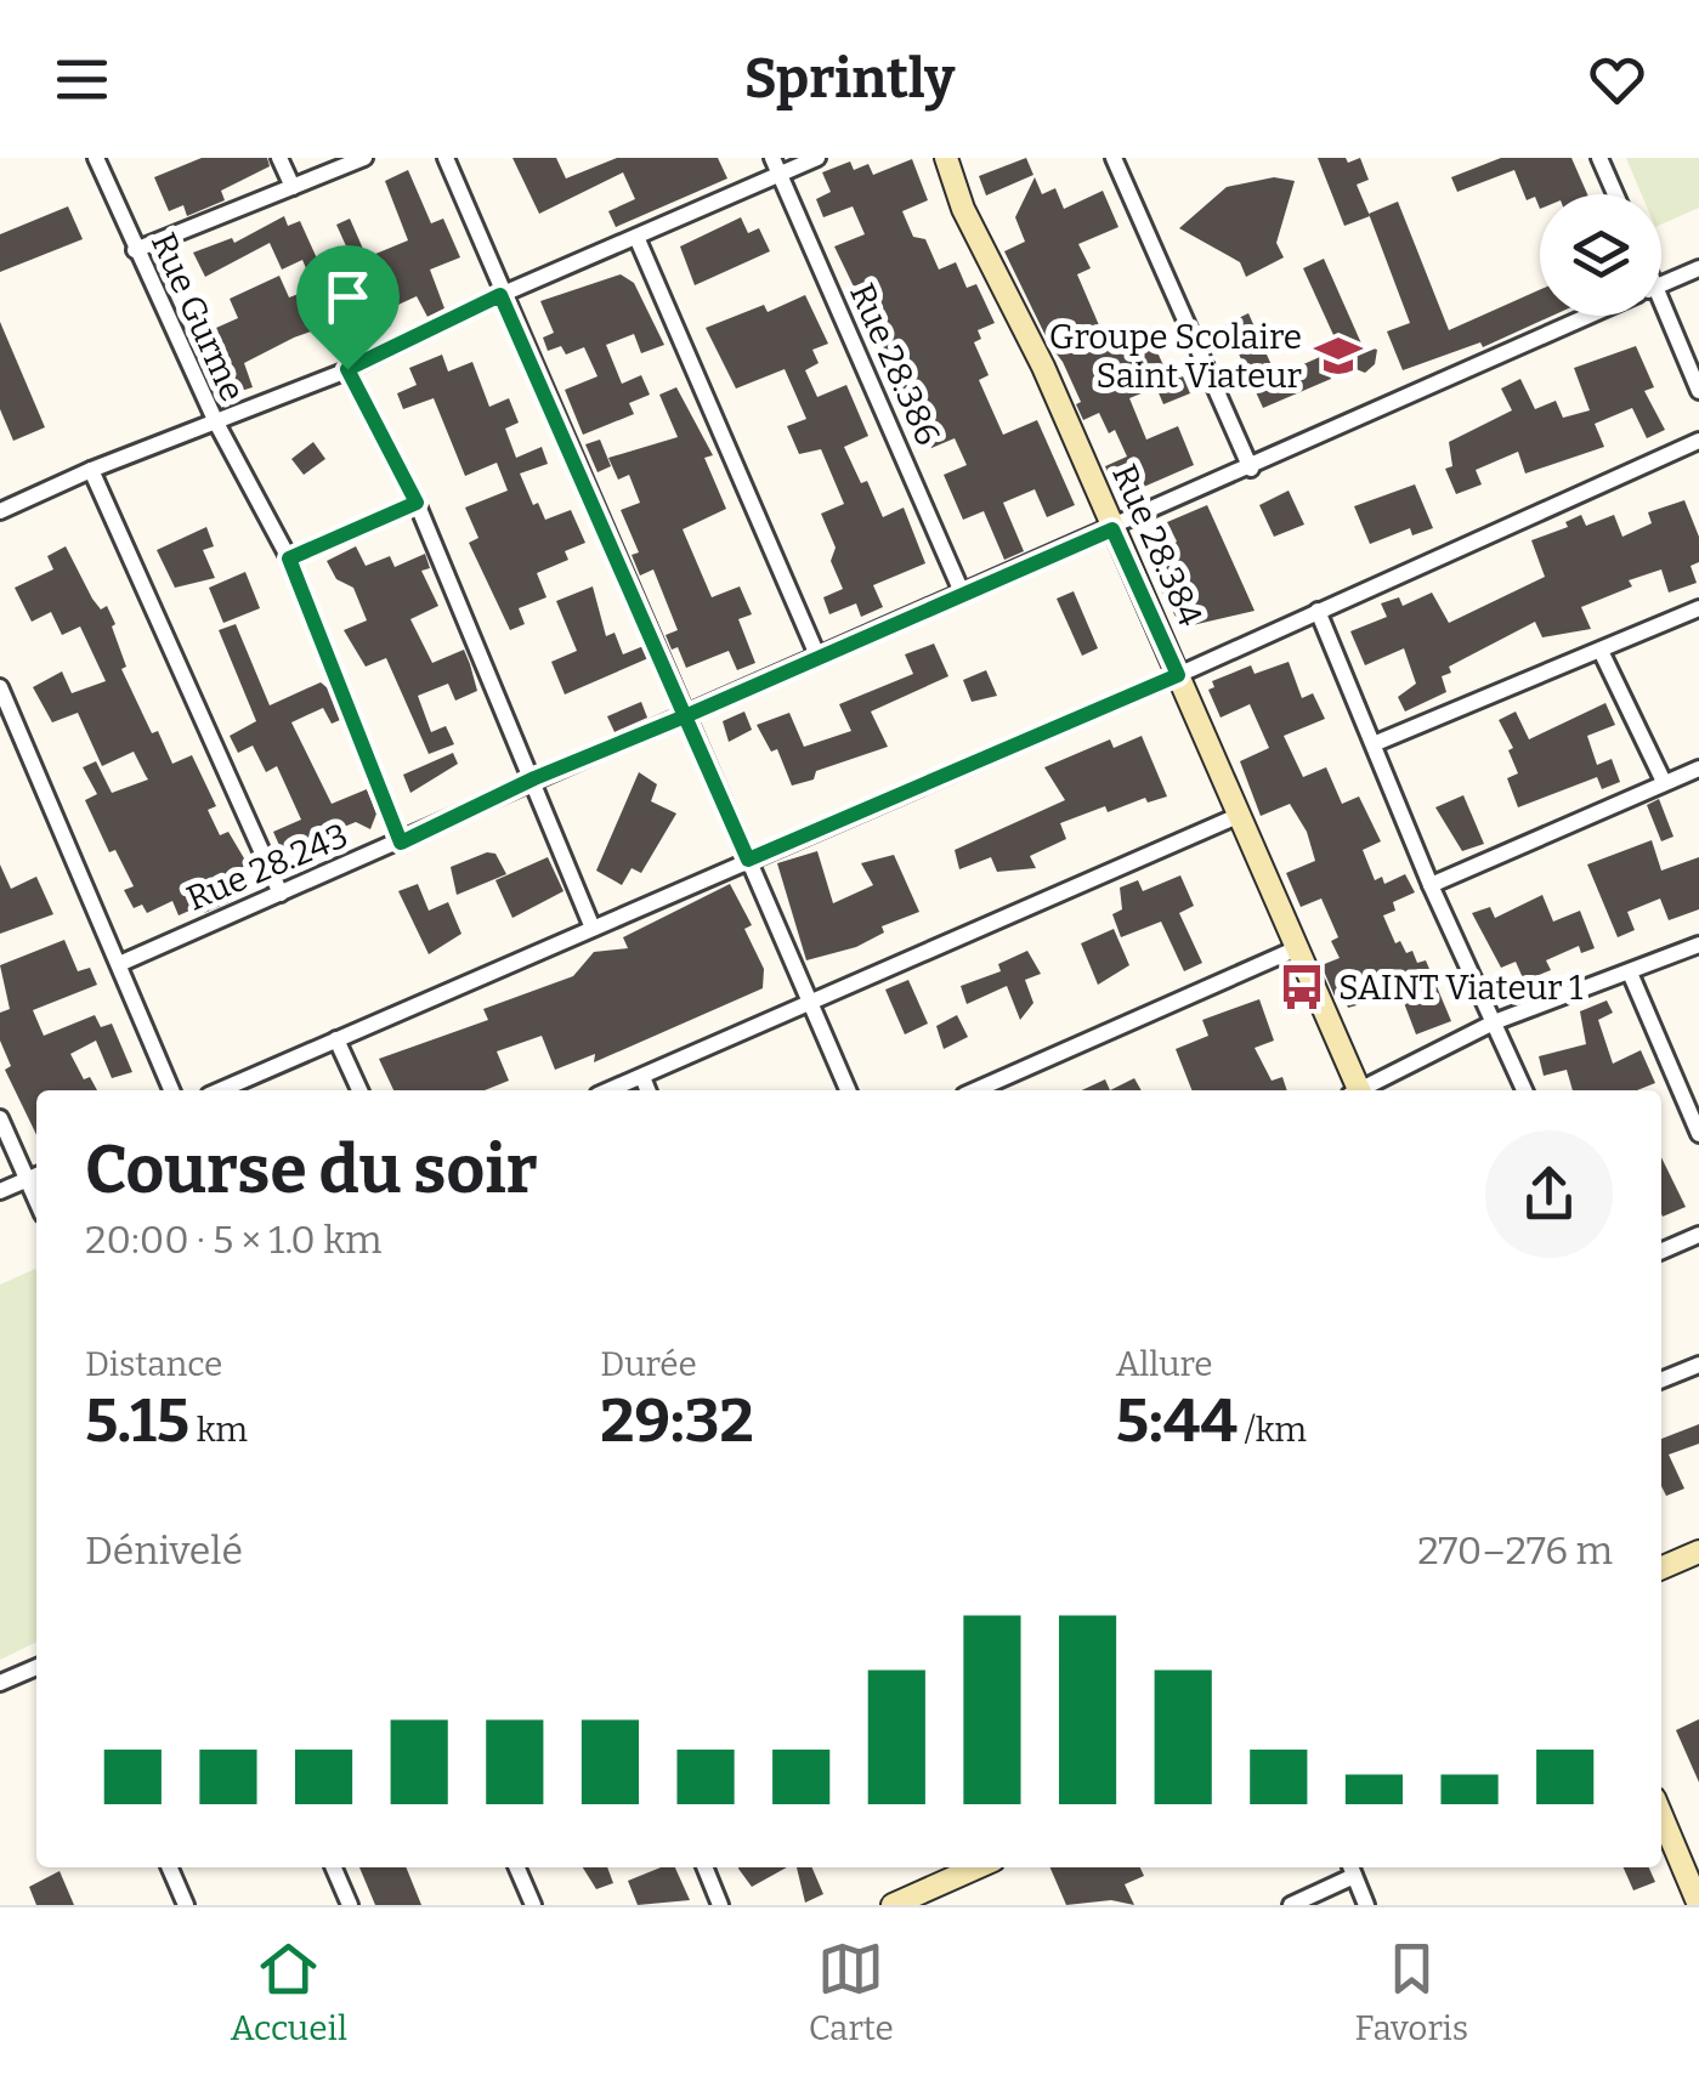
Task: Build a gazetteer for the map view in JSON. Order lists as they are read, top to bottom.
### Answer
{
  "streets": {
    "street": [
      "Rue Gurme",
      "Rue 28.386",
      "Rue 28.384",
      "Rue 28.243"
    ]
  },
  "crossings": [
    ["Rue 28.386", "Rue 28.243"],
    ["Rue 28.384", "Rue 28.243"]
  ],
  "places": {
    "school or university": ["Groupe Scolaire Saint Viateur"],
    "bus stop": ["SAINT Viateur 1"]
  },
  "page": {
    "header": "Sprintly",
    "heading": ["Course du soir", "20:00 · 5 × 1.0 km"],
    "stats": [
      ["Distance", "5.15 km"],
      ["Durée", "29:32"],
      ["Allure", "5:44 /km"]
    ],
    "chart": ["Dénivelé", "270–276 m"],
    "tabs": ["Accueil", "Carte", "Favoris"]
  }
}
